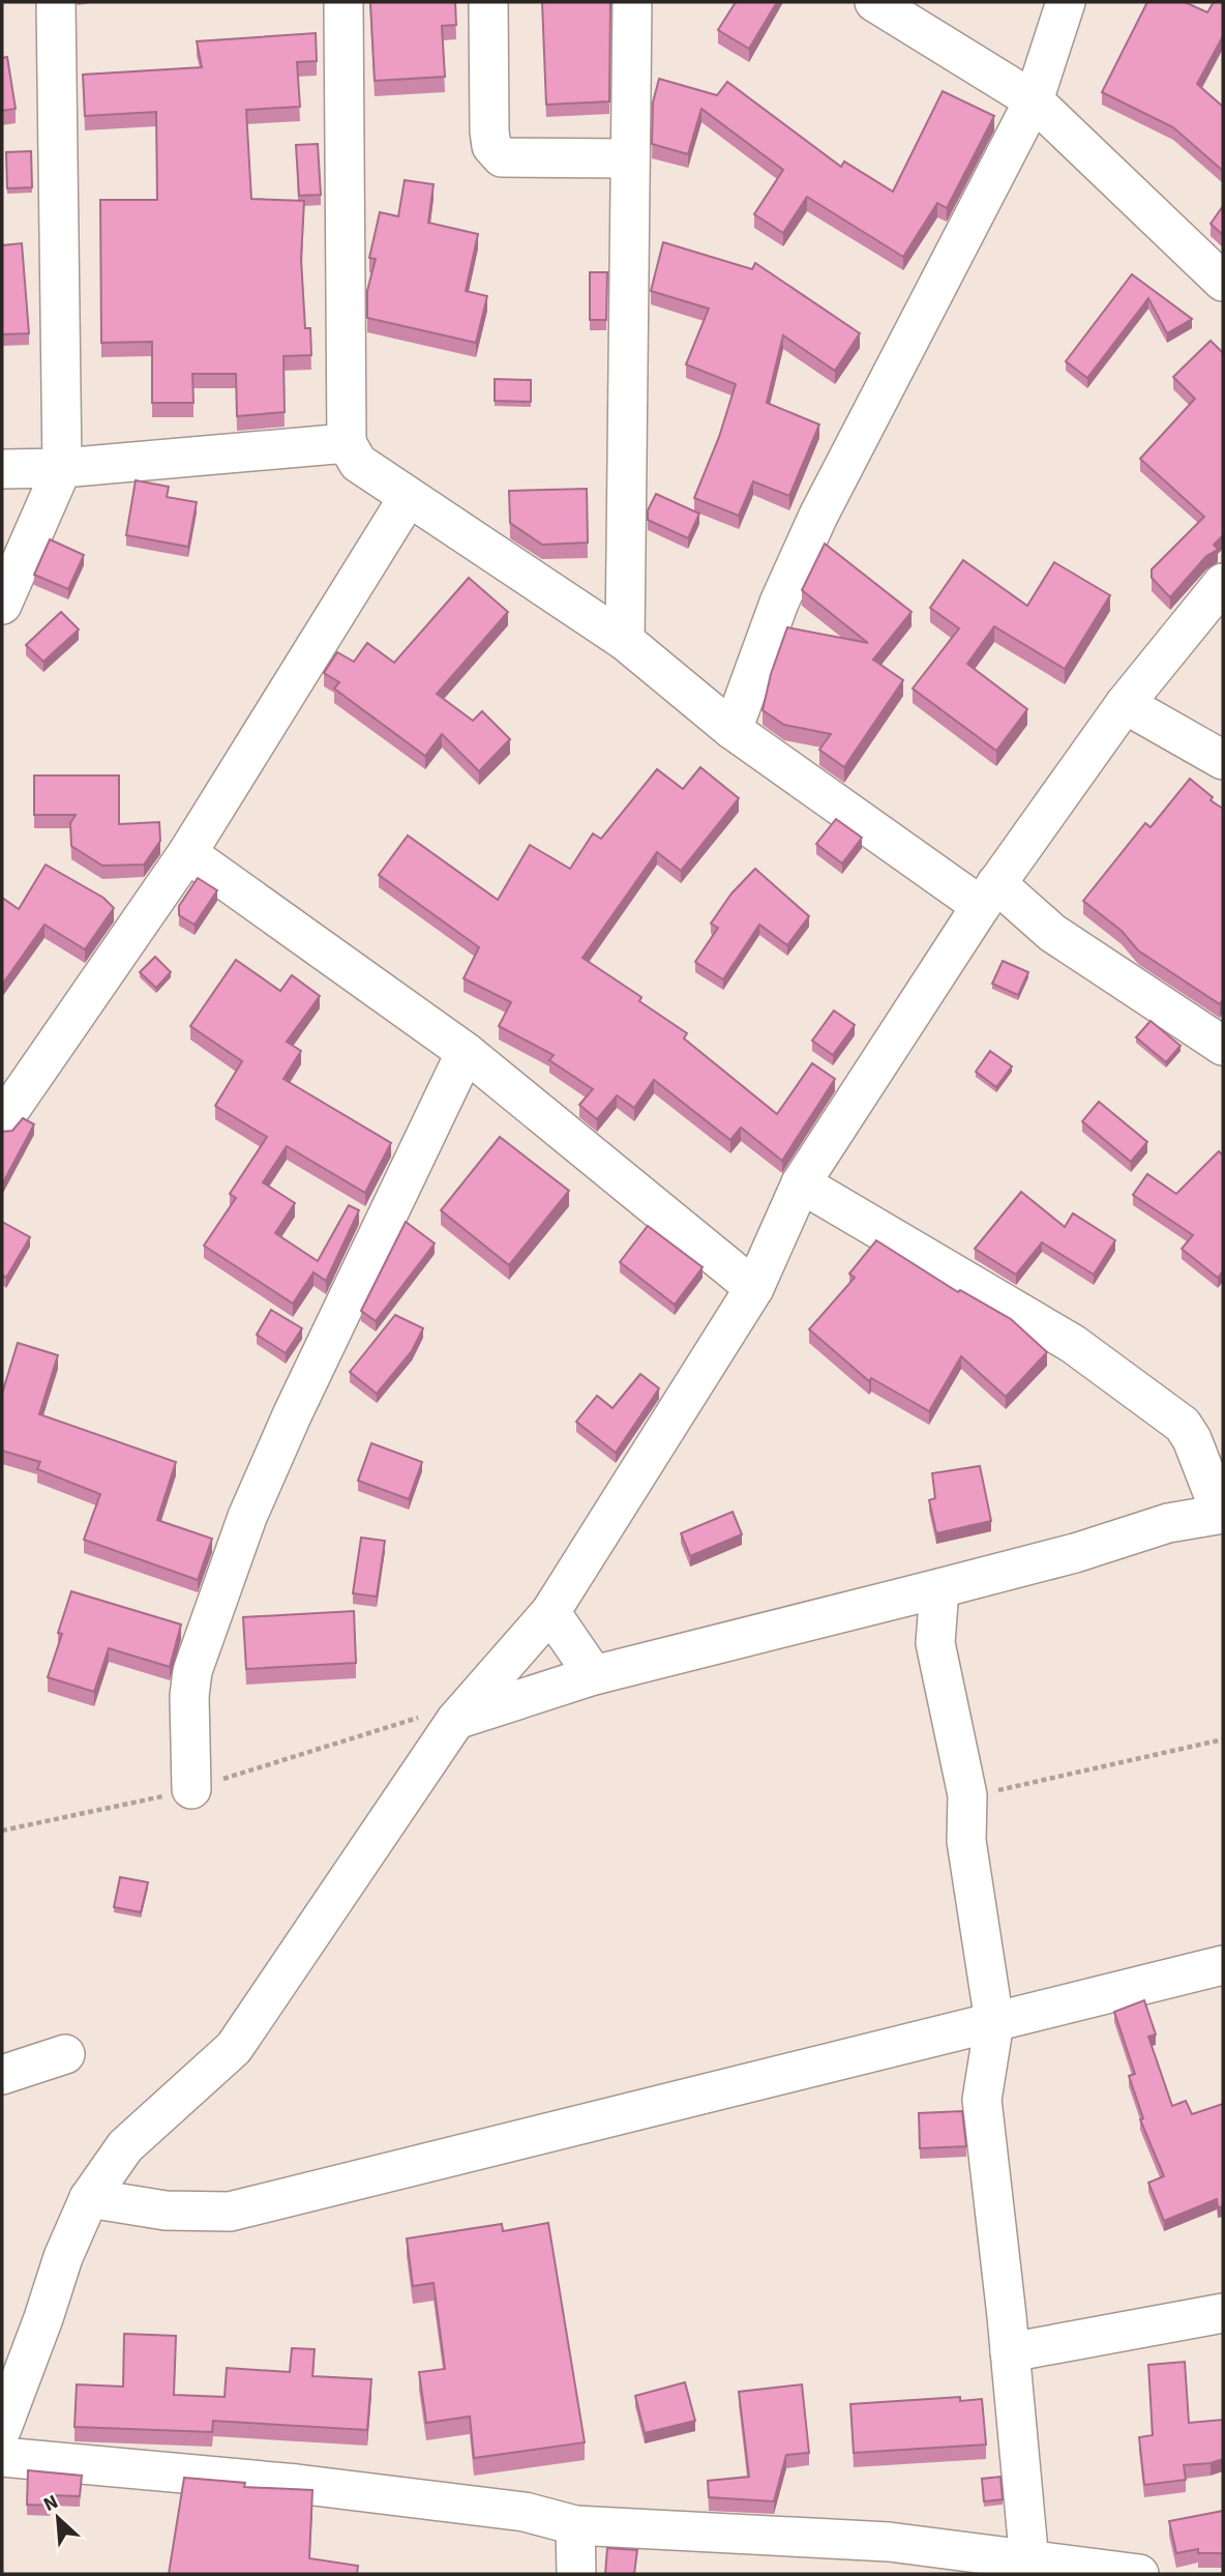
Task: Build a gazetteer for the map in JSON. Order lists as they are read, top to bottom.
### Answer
{
  "north": "top left"
}
